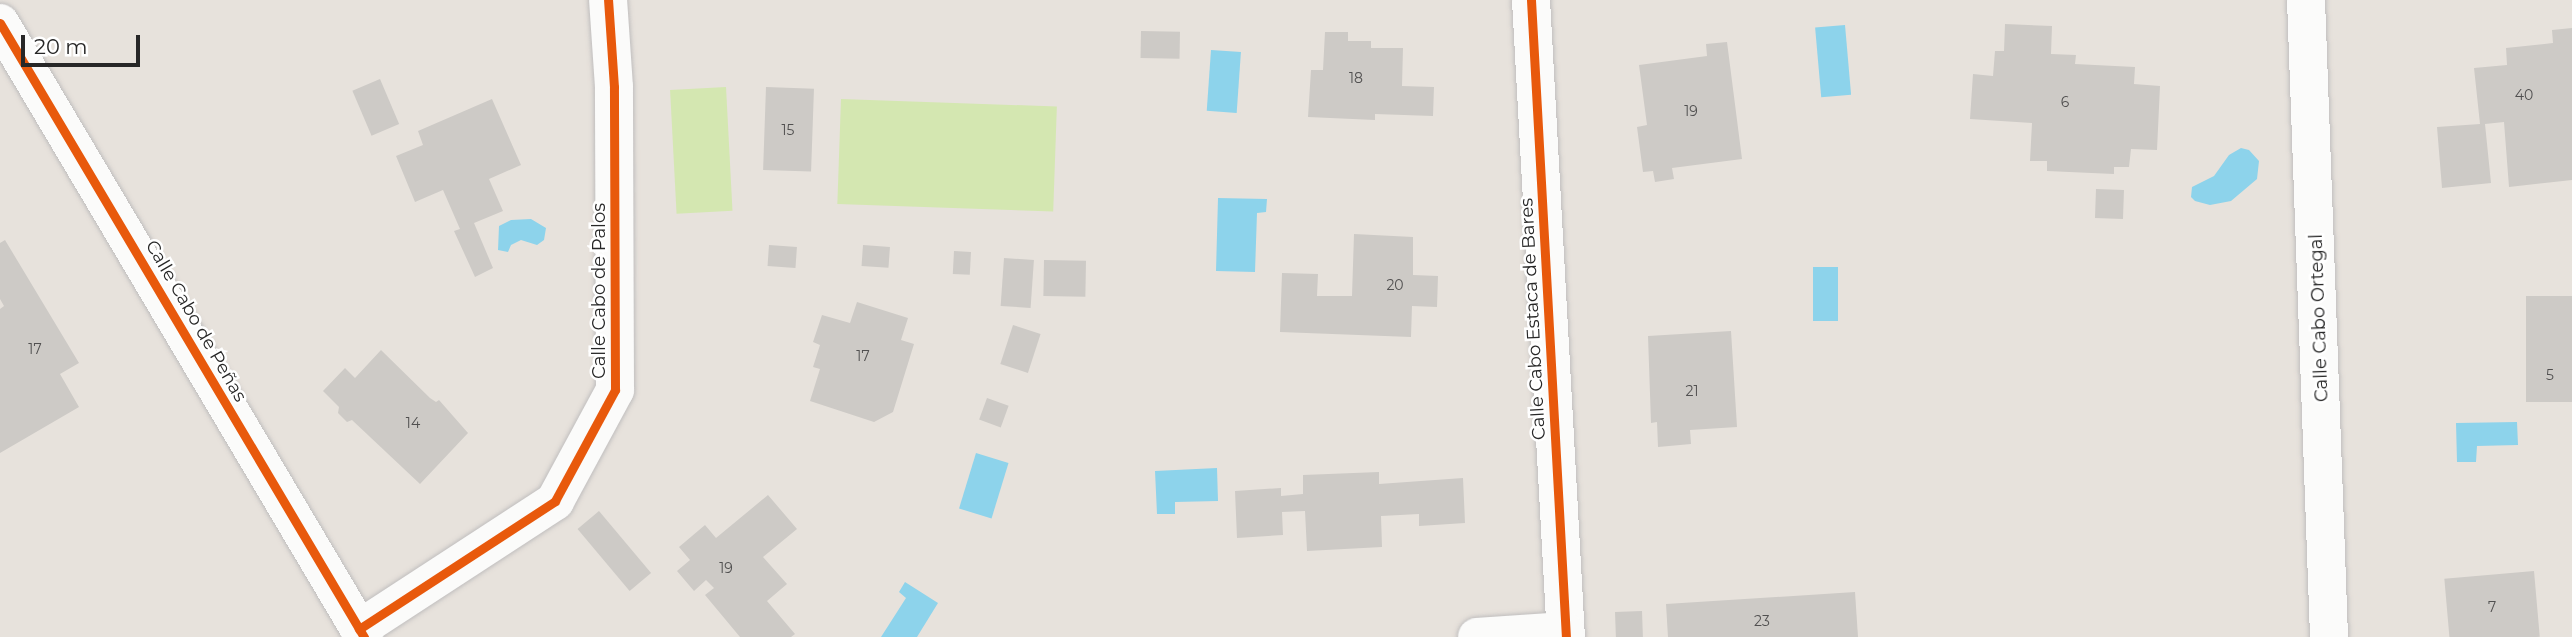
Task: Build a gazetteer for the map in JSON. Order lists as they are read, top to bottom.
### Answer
{
  "streets": {
    "street": [
      "Calle Cabo de Palos",
      "Calle Cabo Ortegal",
      "Calle Cabo Estaca de Bares",
      "Calle Cabo de Peñas"
    ]
  },
  "crossings": [
    ["Calle Cabo de Palos", "Calle Cabo de Peñas"]
  ],
  "house_numbers": [
    "18",
    "40",
    "6",
    "19",
    "15",
    "20",
    "17",
    "17",
    "5",
    "21",
    "14",
    "19",
    "7",
    "23"
  ],
  "scale_bar": "20 m"
}
